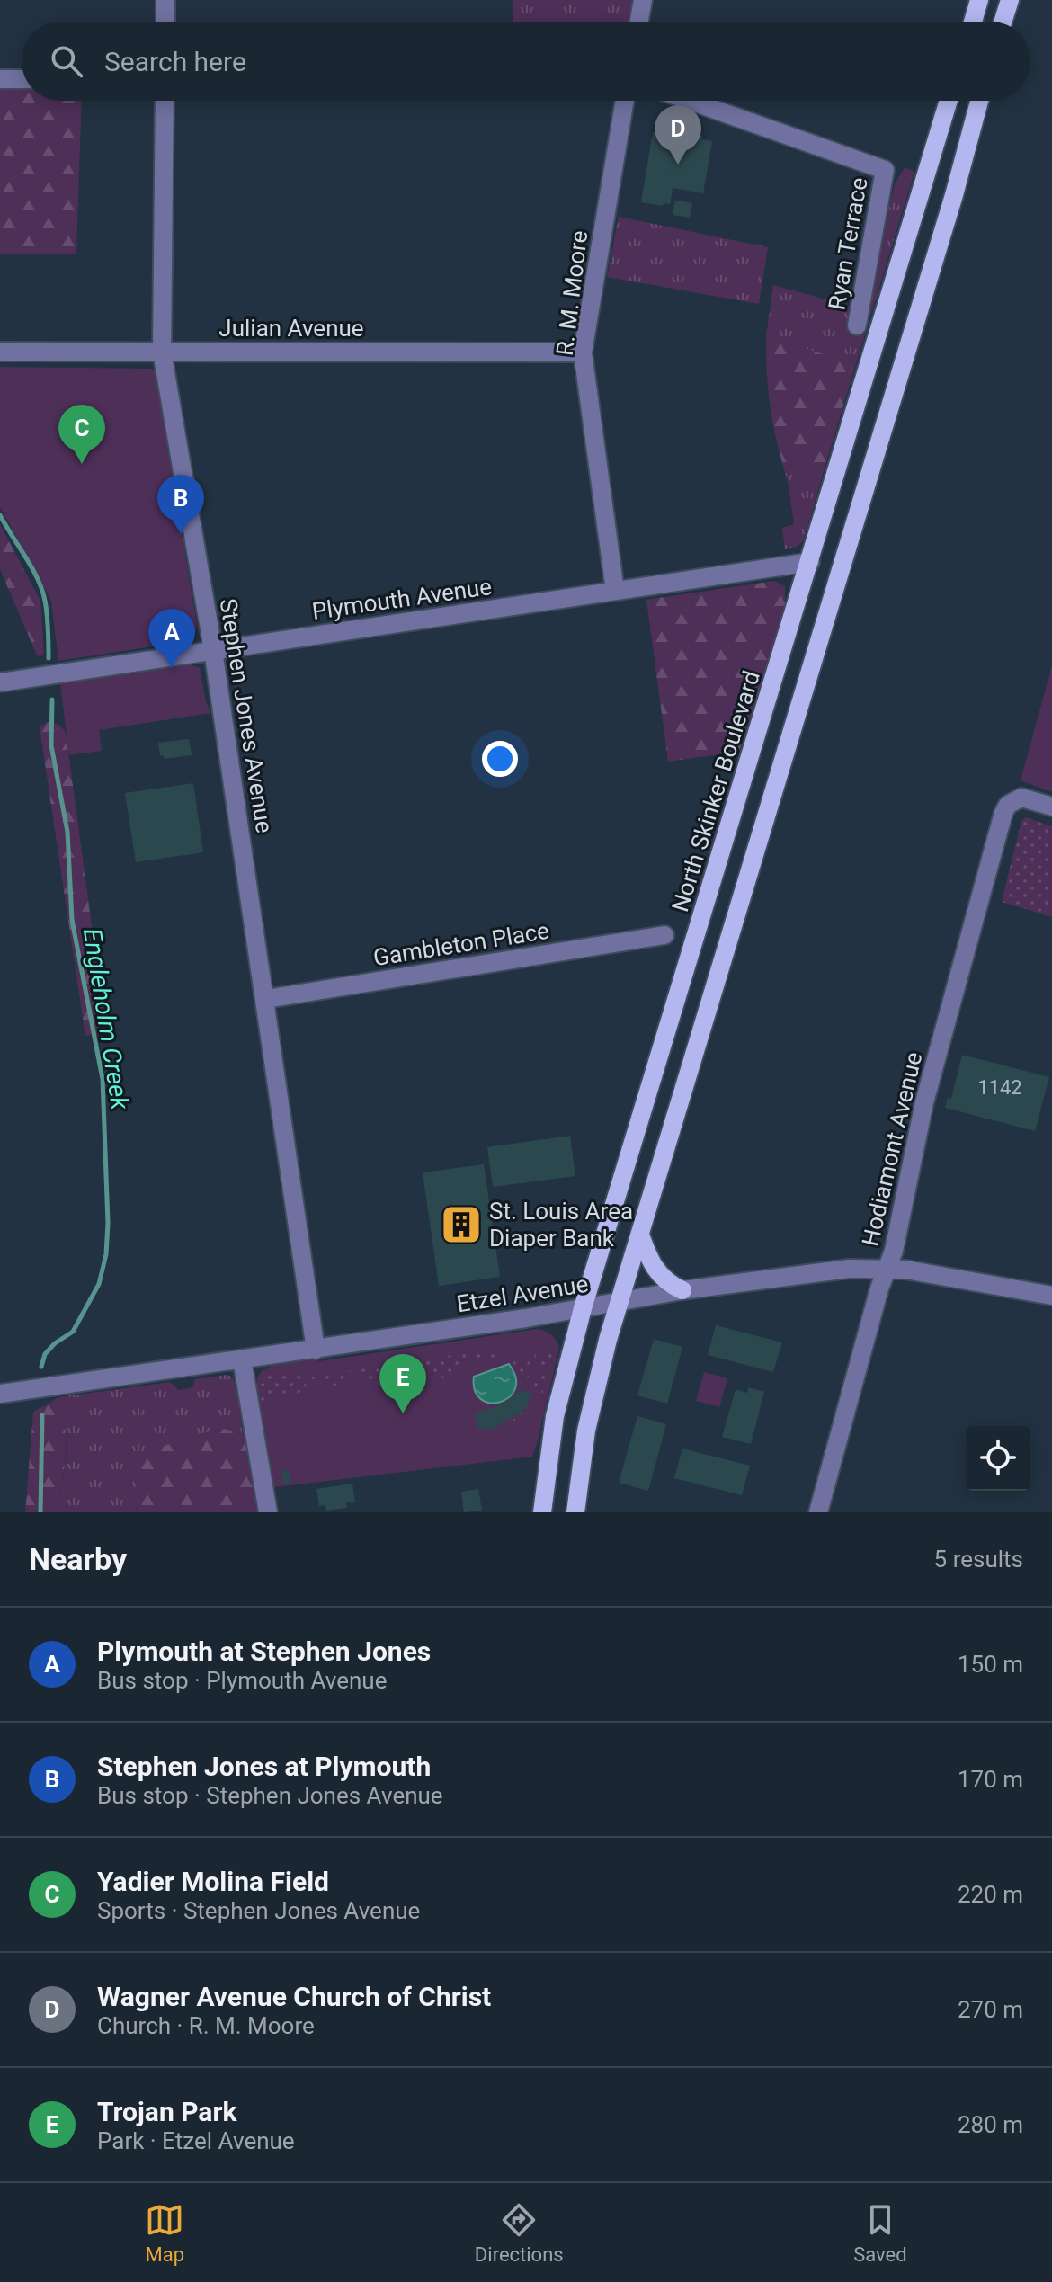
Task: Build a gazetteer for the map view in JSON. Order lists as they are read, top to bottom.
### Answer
{
  "streets": {
    "main road": ["North Skinker Boulevard"],
    "street": [
      "Ryan Terrace",
      "R. M. Moore",
      "Julian Avenue",
      "Plymouth Avenue",
      "Stephen Jones Avenue",
      "Gambleton Place",
      "Hodiamont Avenue",
      "Etzel Avenue"
    ]
  },
  "crossings": [
    ["R. M. Moore", "Julian Avenue"],
    ["R. M. Moore", "Plymouth Avenue"],
    ["Julian Avenue", "Stephen Jones Avenue"],
    ["Plymouth Avenue", "Stephen Jones Avenue"],
    ["Plymouth Avenue", "North Skinker Boulevard"],
    ["Stephen Jones Avenue", "Gambleton Place"],
    ["Stephen Jones Avenue", "Etzel Avenue"],
    ["North Skinker Boulevard", "Etzel Avenue"],
    ["Hodiamont Avenue", "Etzel Avenue"]
  ],
  "water": ["Engleholm Creek"],
  "places": {
    "building": ["St. Louis Area Diaper Bank"]
  },
  "house_numbers": ["1142"],
  "page": {
    "search": "Search here",
    "pins": [
      "D",
      "C",
      "B",
      "A",
      "E"
    ],
    "heading": ["Nearby", "5 results"],
    "list": [
      {
        "mark": "A",
        "name": "Plymouth at Stephen Jones",
        "note": "Bus stop · Plymouth Avenue",
        "value": "150 m"
      },
      {
        "mark": "B",
        "name": "Stephen Jones at Plymouth",
        "note": "Bus stop · Stephen Jones Avenue",
        "value": "170 m"
      },
      {
        "mark": "C",
        "name": "Yadier Molina Field",
        "note": "Sports · Stephen Jones Avenue",
        "value": "220 m"
      },
      {
        "mark": "D",
        "name": "Wagner Avenue Church of Christ",
        "note": "Church · R. M. Moore",
        "value": "270 m"
      },
      {
        "mark": "E",
        "name": "Trojan Park",
        "note": "Park · Etzel Avenue",
        "value": "280 m"
      }
    ],
    "nav": ["Map", "Directions", "Saved"]
  }
}
